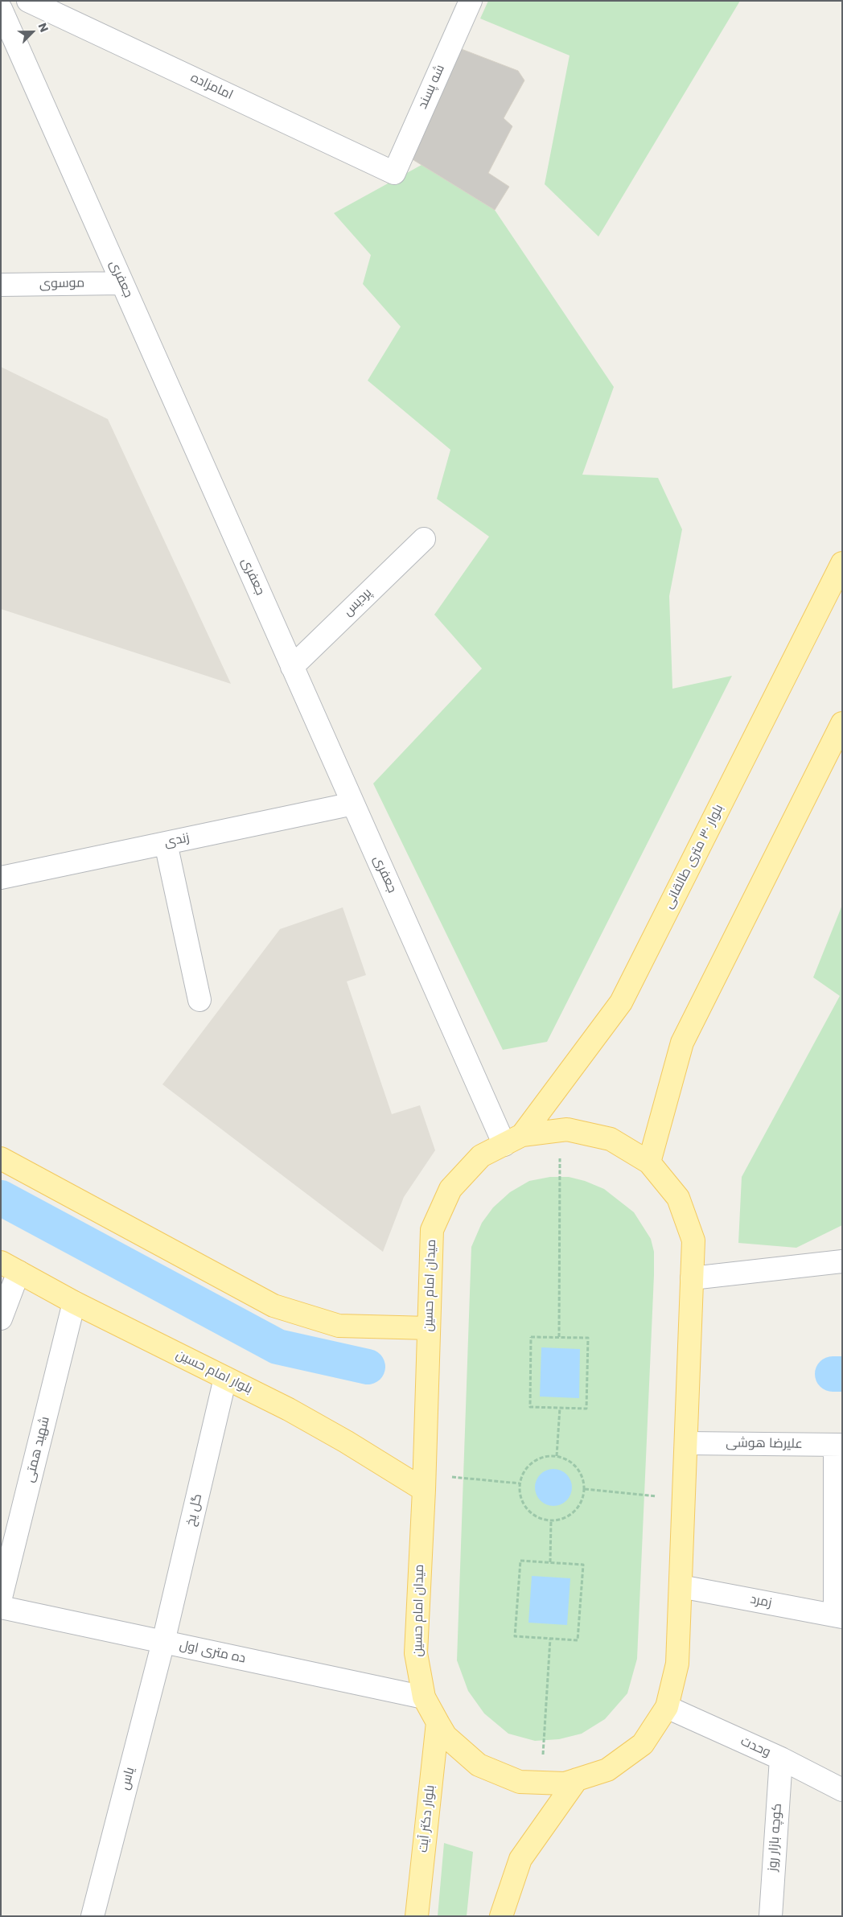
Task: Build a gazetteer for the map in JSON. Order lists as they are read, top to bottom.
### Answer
{
  "streets": {
    "main road": [
      "بلوار ۳۰ متری طالقانی",
      "میدان امام حسین",
      "بلوار امام حسین",
      "بلوار دکتر آیت"
    ],
    "street": [
      "امامزاده",
      "شه پسند",
      "جعفری",
      "موسوی",
      "پردیس",
      "زندی",
      "علیرضا هوشی",
      "شهید همتی",
      "گل یخ",
      "زمرد",
      "ده متری اول",
      "وحدت",
      "یاس",
      "کوچه بازار روز"
    ]
  },
  "crossings": [
    ["امامزاده", "شه پسند"],
    ["جعفری", "موسوی"],
    ["جعفری", "پردیس"],
    ["جعفری", "زندی"],
    ["جعفری", "بلوار ۳۰ متری طالقانی"],
    ["جعفری", "میدان امام حسین"],
    ["بلوار ۳۰ متری طالقانی", "میدان امام حسین"],
    ["میدان امام حسین", "بلوار امام حسین"],
    ["میدان امام حسین", "علیرضا هوشی"],
    ["میدان امام حسین", "زمرد"],
    ["میدان امام حسین", "ده متری اول"],
    ["میدان امام حسین", "وحدت"],
    ["میدان امام حسین", "بلوار دکتر آیت"],
    ["بلوار امام حسین", "شهید همتی"],
    ["بلوار امام حسین", "گل یخ"],
    ["گل یخ", "ده متری اول"],
    ["گل یخ", "یاس"],
    ["ده متری اول", "یاس"],
    ["وحدت", "کوچه بازار روز"]
  ],
  "north": "top right"
}
